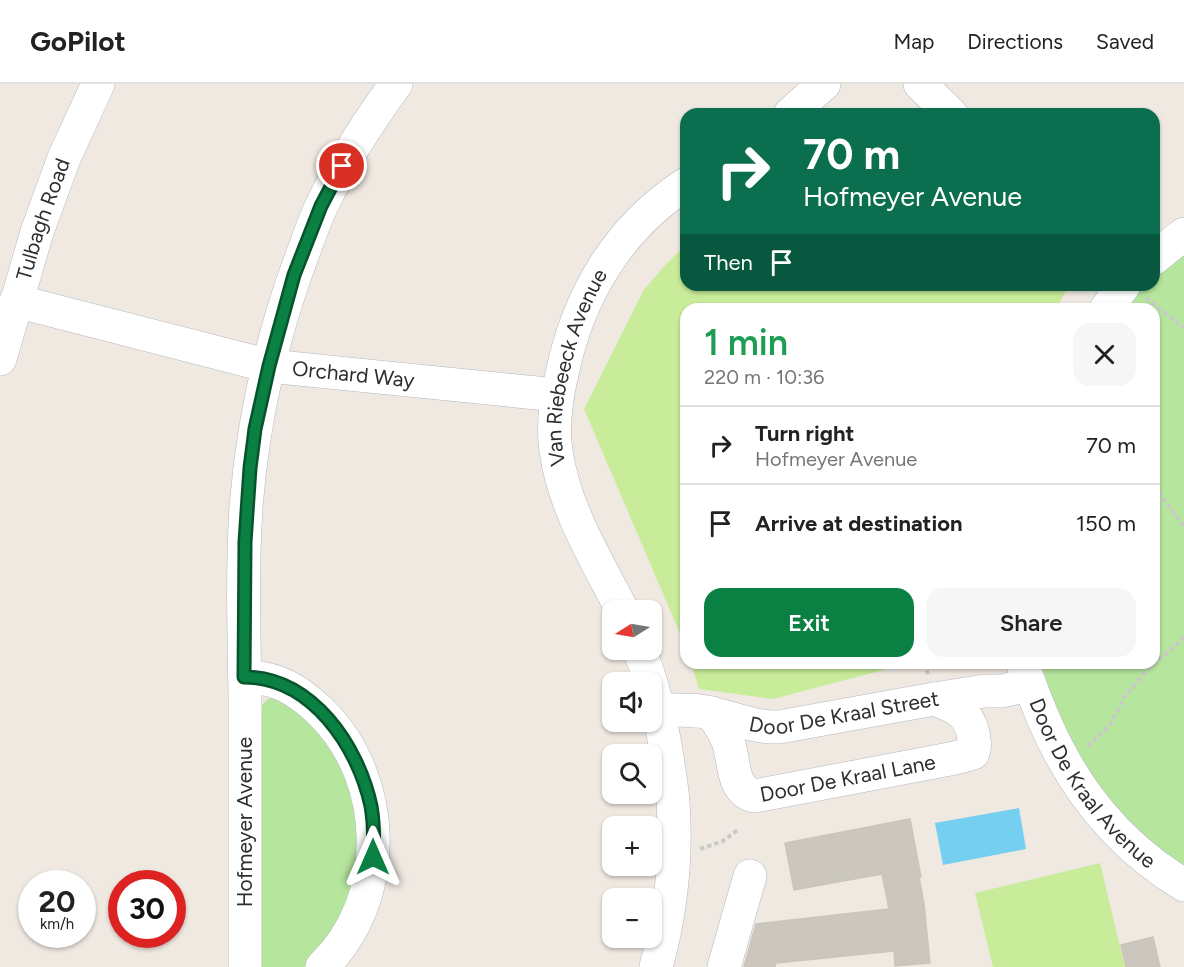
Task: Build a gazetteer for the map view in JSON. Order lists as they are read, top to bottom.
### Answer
{
  "streets": {
    "street": [
      "Tulbagh Road",
      "Van Riebeeck Avenue",
      "Orchard Way",
      "Door De Kraal Street",
      "Door De Kraal Lane",
      "Door De Kraal Avenue",
      "Hofmeyer Avenue"
    ]
  },
  "crossings": [
    ["Tulbagh Road", "Orchard Way"],
    ["Van Riebeeck Avenue", "Orchard Way"],
    ["Orchard Way", "Hofmeyer Avenue"],
    ["Door De Kraal Street", "Door De Kraal Lane"],
    ["Door De Kraal Street", "Door De Kraal Avenue"]
  ],
  "north": "left",
  "page": {
    "header": "GoPilot",
    "nav": ["Map", "Directions", "Saved"],
    "turn": ["70 m", "Hofmeyer Avenue"],
    "then": "Then",
    "heading": ["1 min", "220 m · 10:36"],
    "list": [
      {
        "name": "Turn right",
        "note": "Hofmeyer Avenue",
        "value": "70 m"
      },
      {
        "name": "Arrive at destination",
        "value": "150 m"
      }
    ],
    "buttons": ["Exit", "Share"],
    "map_buttons": ["+", "−"],
    "speed": "20 km/h",
    "limit": "30"
  }
}
